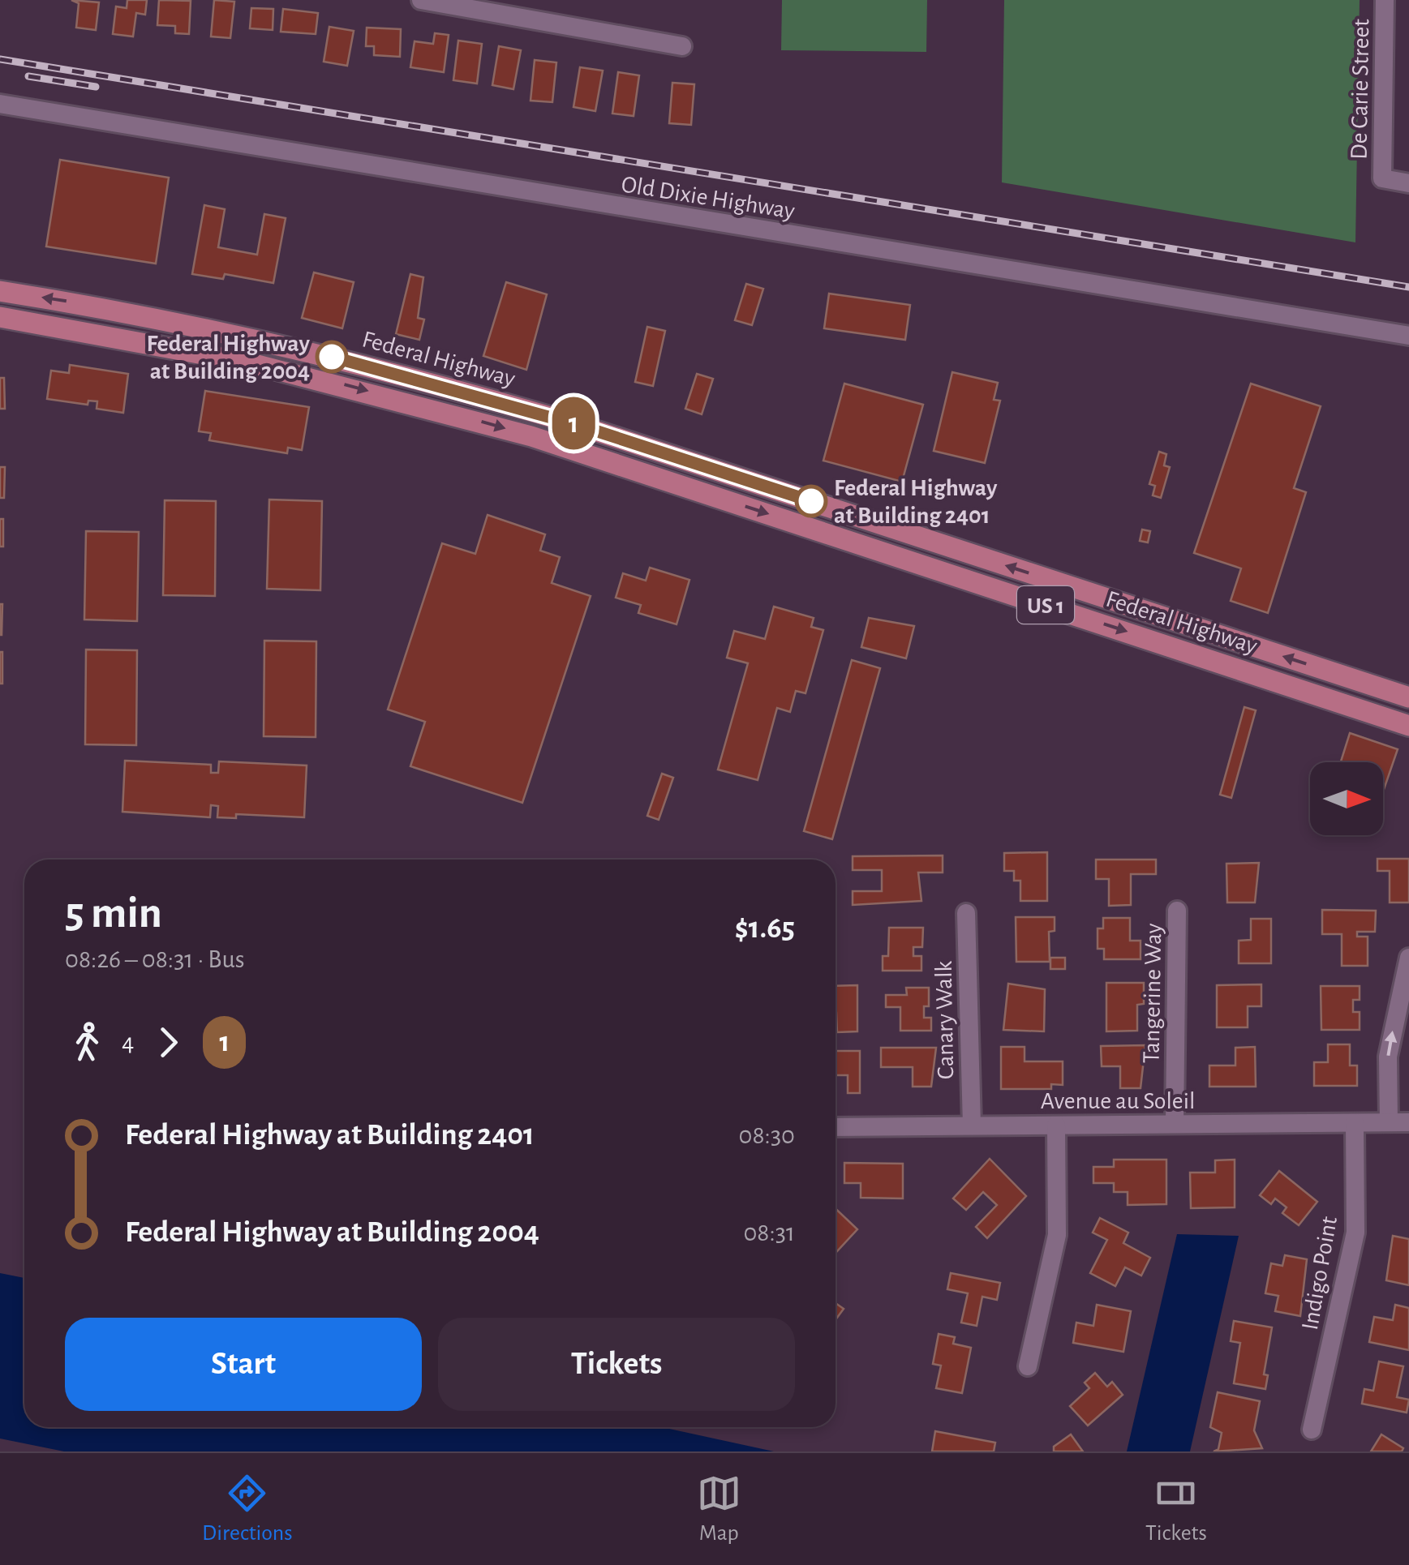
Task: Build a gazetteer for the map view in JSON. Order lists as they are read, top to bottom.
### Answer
{
  "streets": {
    "main road": ["Federal Highway", "US 1"],
    "street": [
      "De Carie Street",
      "Old Dixie Highway",
      "Tangerine Way",
      "Canary Walk",
      "Avenue au Soleil",
      "Indigo Point"
    ]
  },
  "crossings": [
    ["Tangerine Way", "Avenue au Soleil"],
    ["Canary Walk", "Avenue au Soleil"],
    ["Avenue au Soleil", "Indigo Point"]
  ],
  "places": ["Federal Highway at Building 2004", "Federal Highway at Building 2401"],
  "lines": ["bus line 1"],
  "north": "right",
  "page": {
    "on_map": "1",
    "heading": ["5 min", "08:26 – 08:31 · Bus", "$1.65"],
    "legs": ["4", "1"],
    "list": [
      {
        "name": "Federal Highway at Building 2401",
        "value": "08:30"
      },
      {
        "name": "Federal Highway at Building 2004",
        "value": "08:31"
      }
    ],
    "buttons": ["Start", "Tickets"],
    "tabs": ["Directions", "Map", "Tickets"]
  }
}
